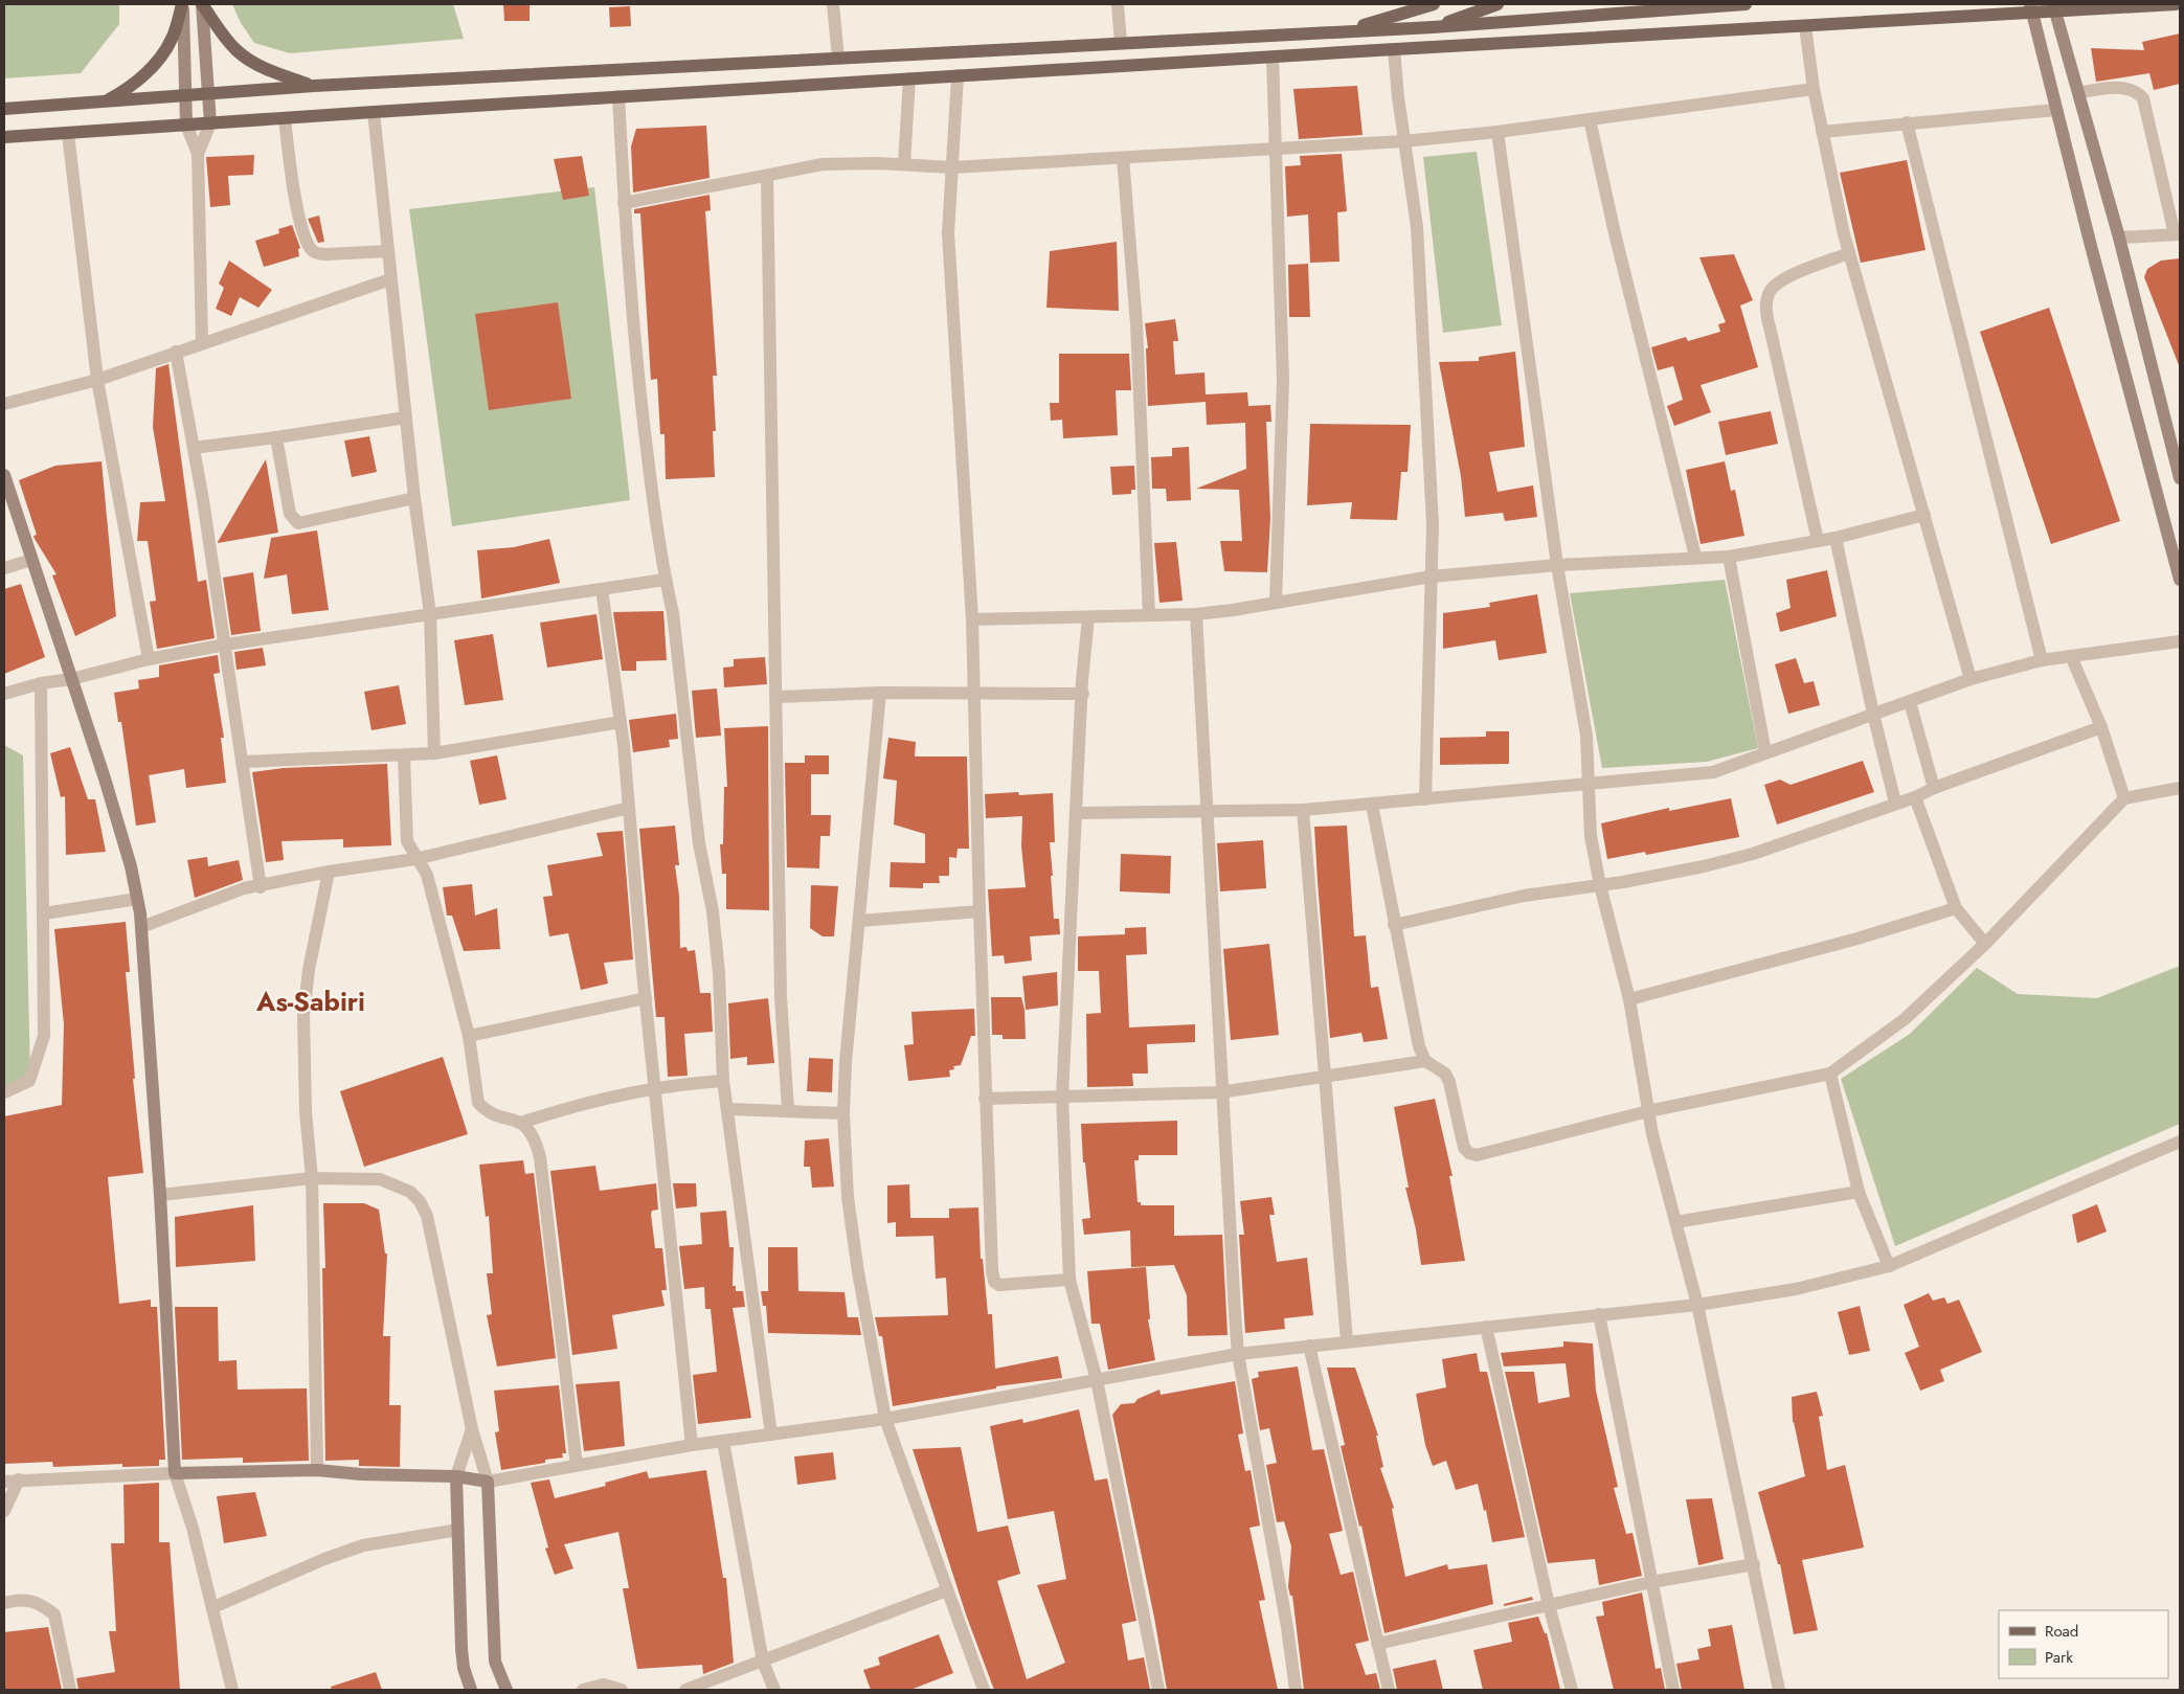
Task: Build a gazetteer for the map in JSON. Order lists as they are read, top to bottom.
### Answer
{
  "districts": ["As-Sabiri"],
  "legend": ["Road", "Park"]
}
